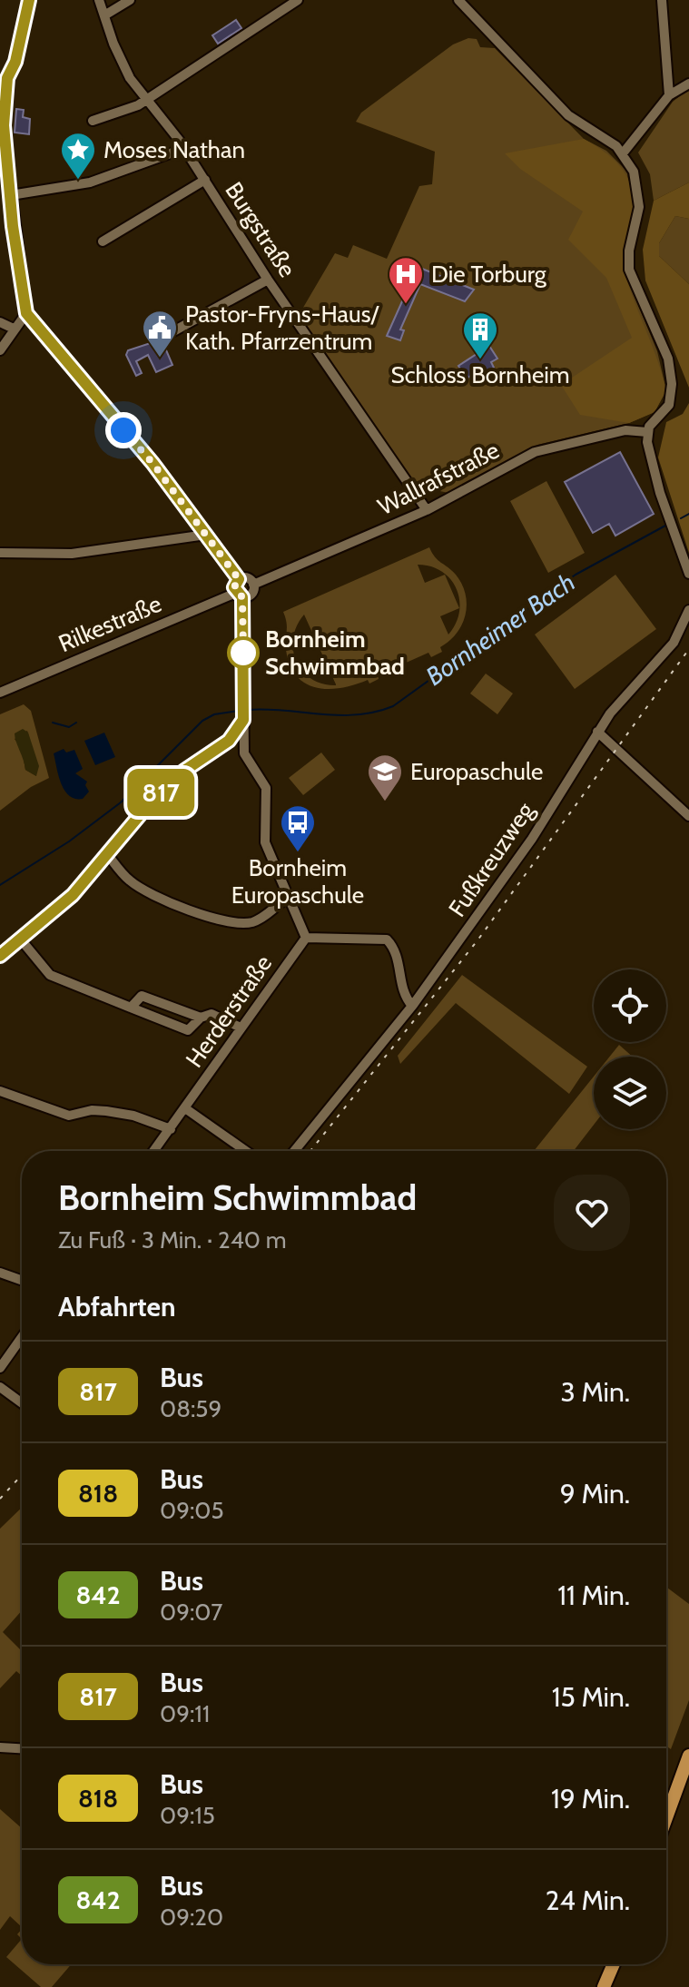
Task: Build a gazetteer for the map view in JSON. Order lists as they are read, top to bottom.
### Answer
{
  "streets": {
    "street": [
      "Burgstraße",
      "Wallrafstraße",
      "Rilkestraße",
      "Fußkreuzweg",
      "Herderstraße"
    ]
  },
  "crossings": [
    ["Burgstraße", "Wallrafstraße"],
    ["Wallrafstraße", "Rilkestraße"]
  ],
  "water": ["Bornheimer Bach"],
  "places": {
    "place": ["Moses Nathan"],
    "hospital": ["Die Torburg"],
    "public building": ["Pastor-Fryns-Haus/ Kath. Pfarrzentrum"],
    "building": ["Schloss Bornheim"],
    "other": ["Bornheim Schwimmbad"],
    "school or university": ["Europaschule"],
    "bus stop": ["Bornheim Europaschule"]
  },
  "lines": ["bus line 817"],
  "page": {
    "on_map": "817",
    "heading": [
      ["Bornheim Schwimmbad", "Zu Fuß · 3 Min. · 240 m"],
      "Abfahrten"
    ],
    "list": [
      {
        "mark": "817",
        "name": "Bus",
        "note": "08:59",
        "value": "3 Min."
      },
      {
        "mark": "818",
        "name": "Bus",
        "note": "09:05",
        "value": "9 Min."
      },
      {
        "mark": "842",
        "name": "Bus",
        "note": "09:07",
        "value": "11 Min."
      },
      {
        "mark": "817",
        "name": "Bus",
        "note": "09:11",
        "value": "15 Min."
      },
      {
        "mark": "818",
        "name": "Bus",
        "note": "09:15",
        "value": "19 Min."
      },
      {
        "mark": "842",
        "name": "Bus",
        "note": "09:20",
        "value": "24 Min."
      }
    ]
  }
}
